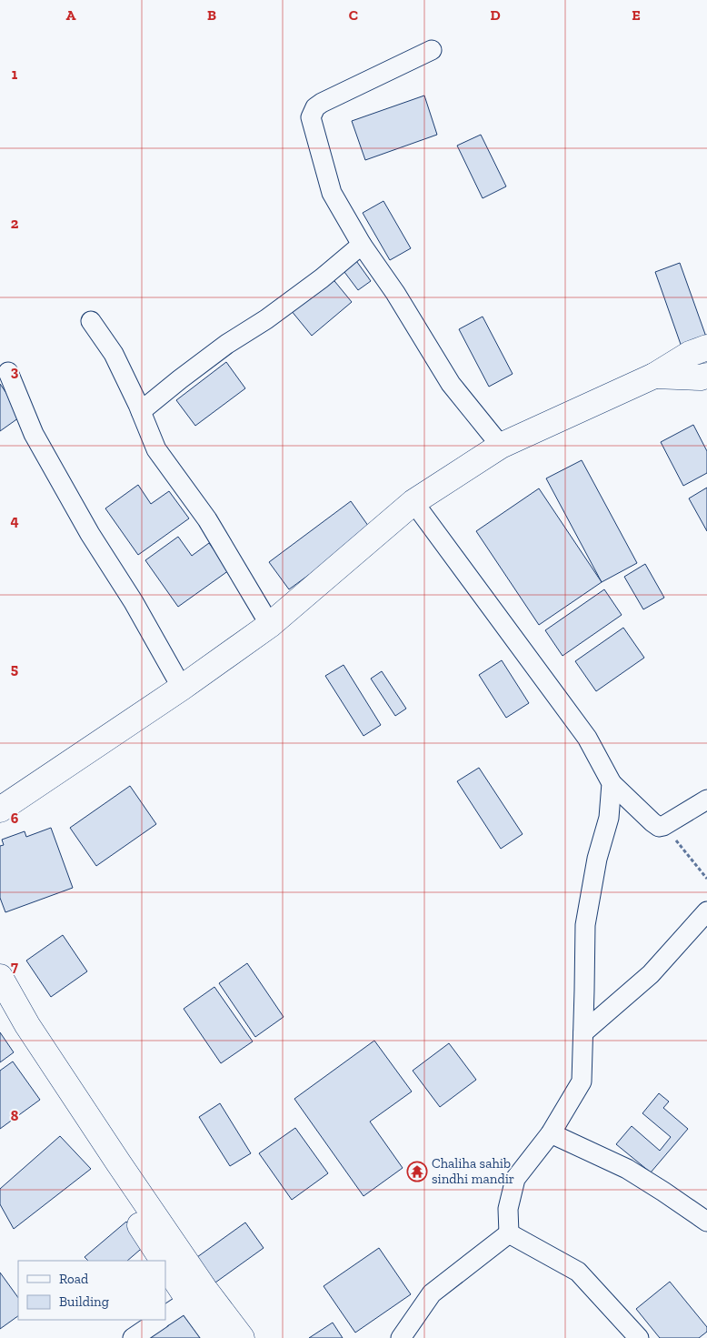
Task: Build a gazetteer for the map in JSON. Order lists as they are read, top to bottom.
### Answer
{
  "places": {
    "temple": ["Chaliha sahib sindhi mandir"]
  },
  "legend": ["Road", "Building"],
  "grid": {
    "columns": [
      "A",
      "B",
      "C",
      "D",
      "E"
    ],
    "rows": [
      "1",
      "2",
      "3",
      "4",
      "5",
      "6",
      "7",
      "8"
    ]
  }
}
